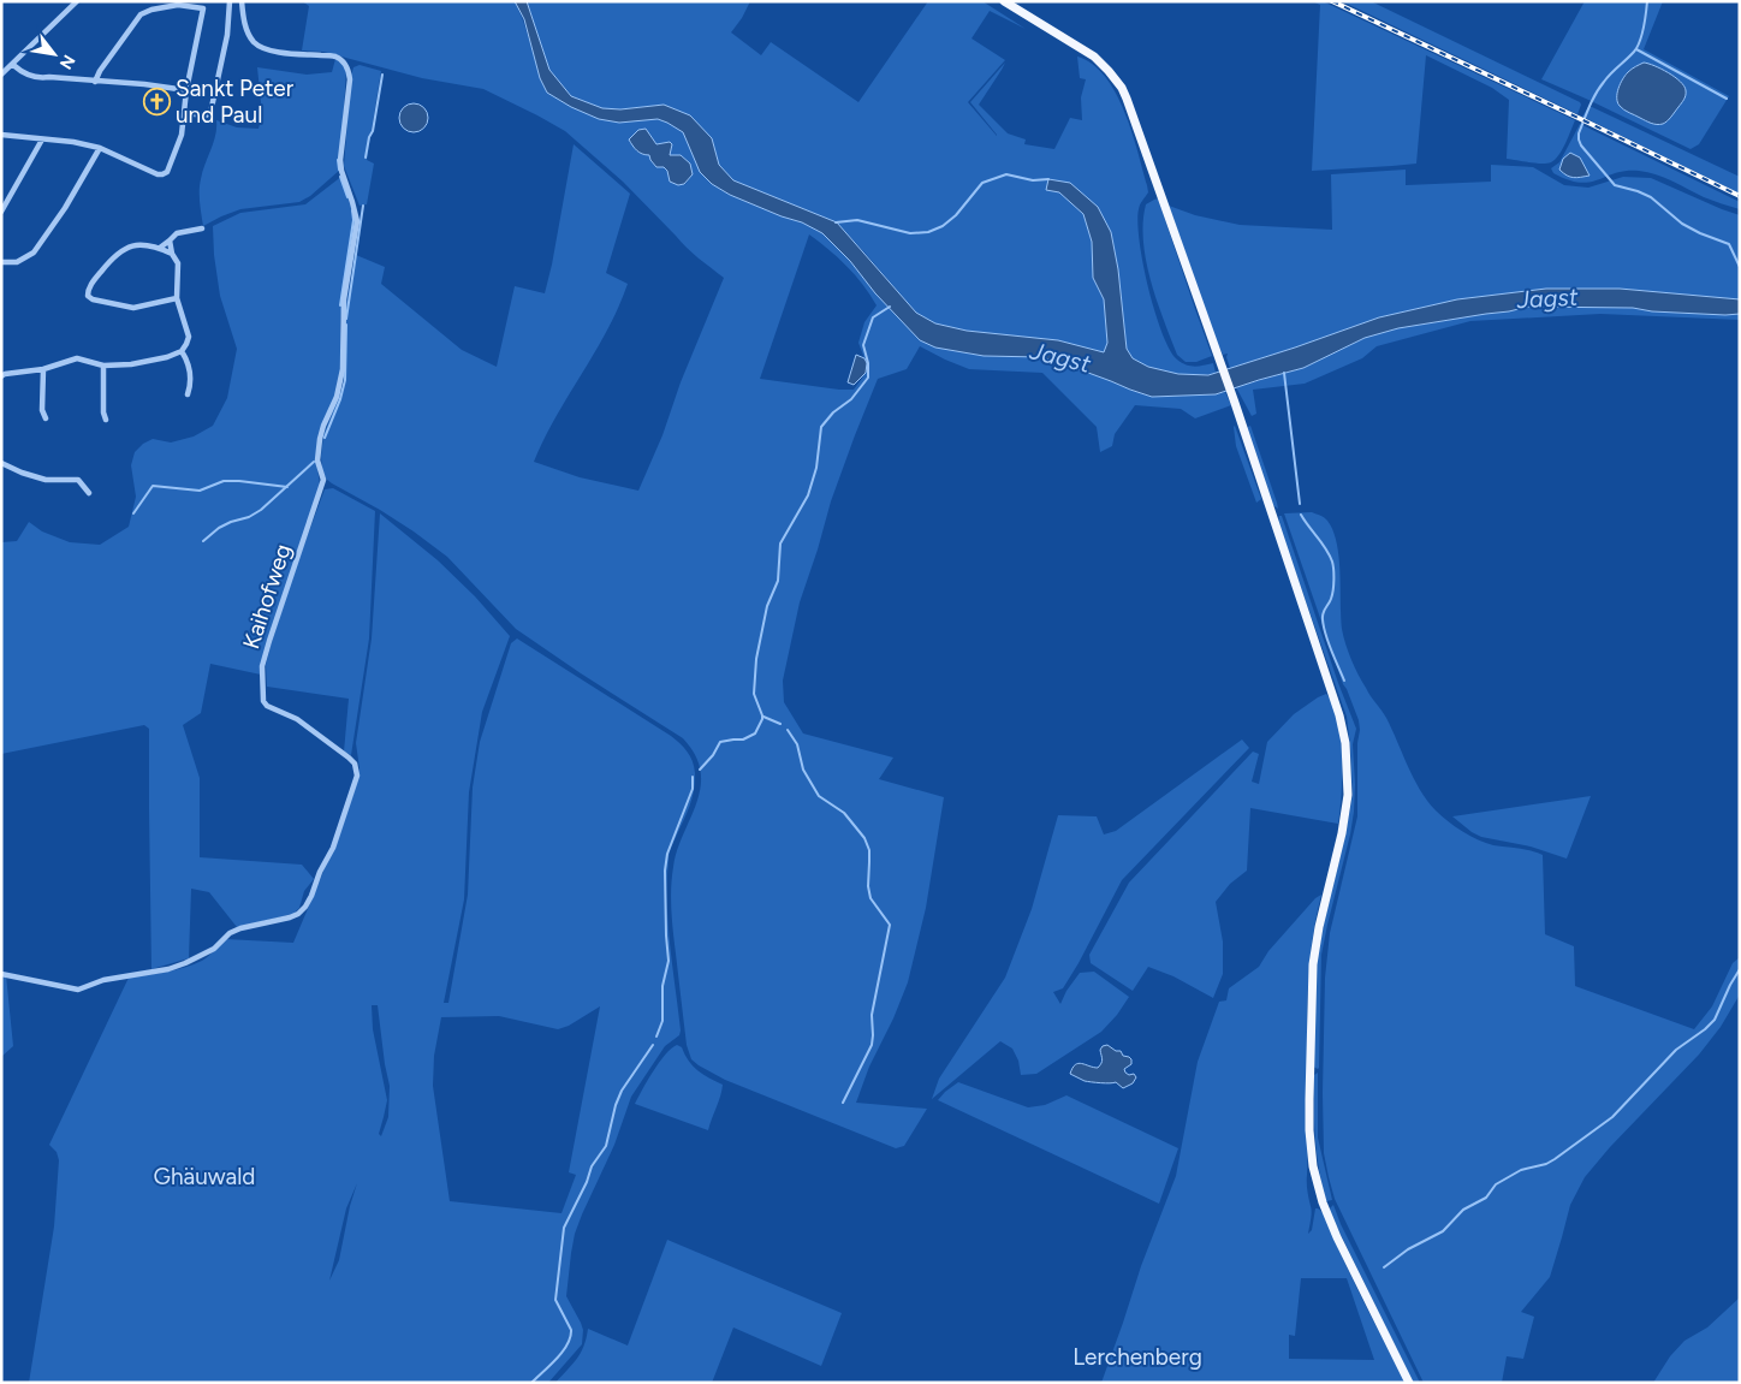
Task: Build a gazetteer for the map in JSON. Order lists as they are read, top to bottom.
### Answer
{
  "streets": {
    "street": ["Kaihofweg"]
  },
  "water": ["Jagst"],
  "parks": ["Ghäuwald", "Lerchenberg"],
  "places": {
    "church": ["Sankt Peter und Paul"]
  },
  "north": "bottom right"
}
